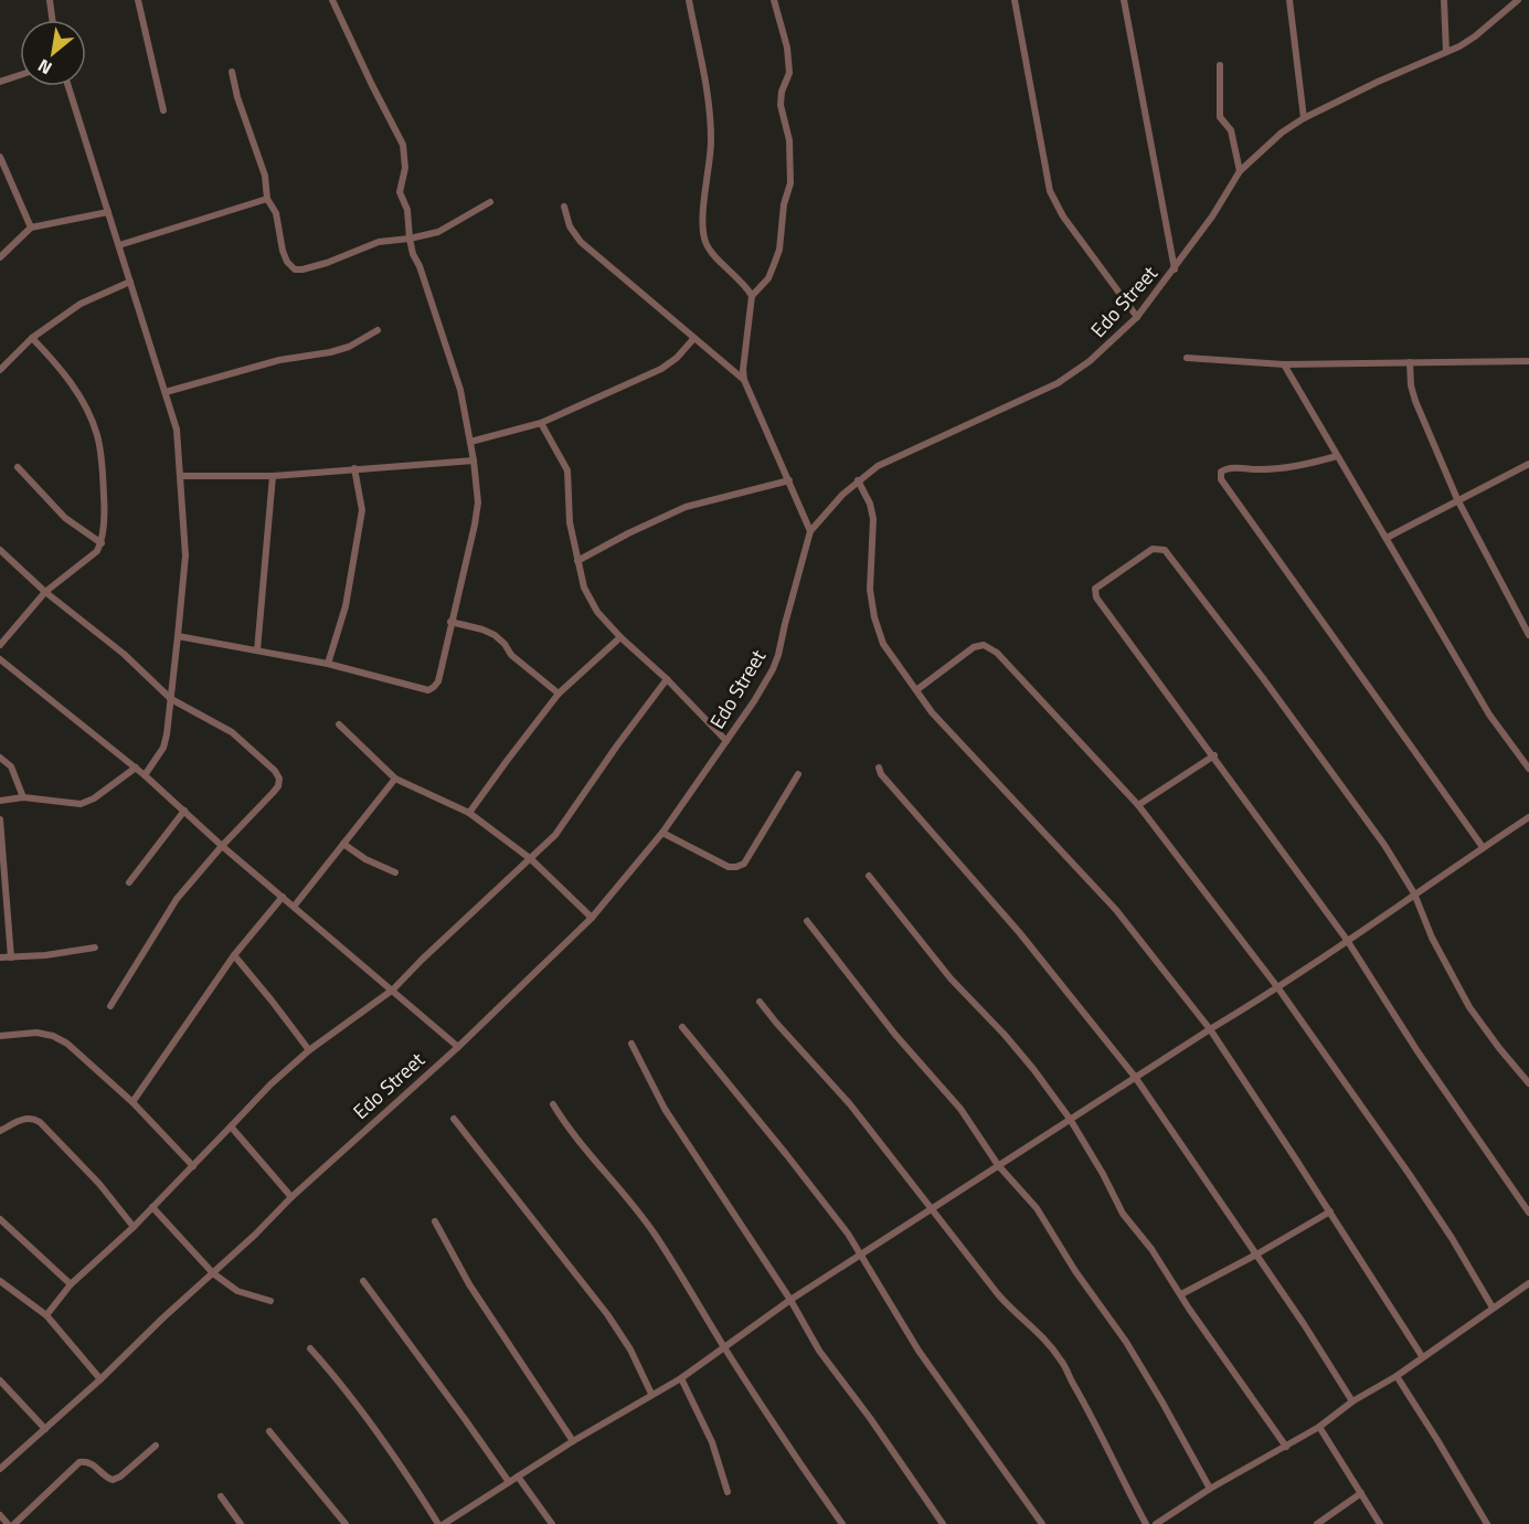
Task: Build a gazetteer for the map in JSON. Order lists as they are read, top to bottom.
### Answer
{
  "streets": {
    "street": ["Edo Street"]
  },
  "north": "bottom left"
}
